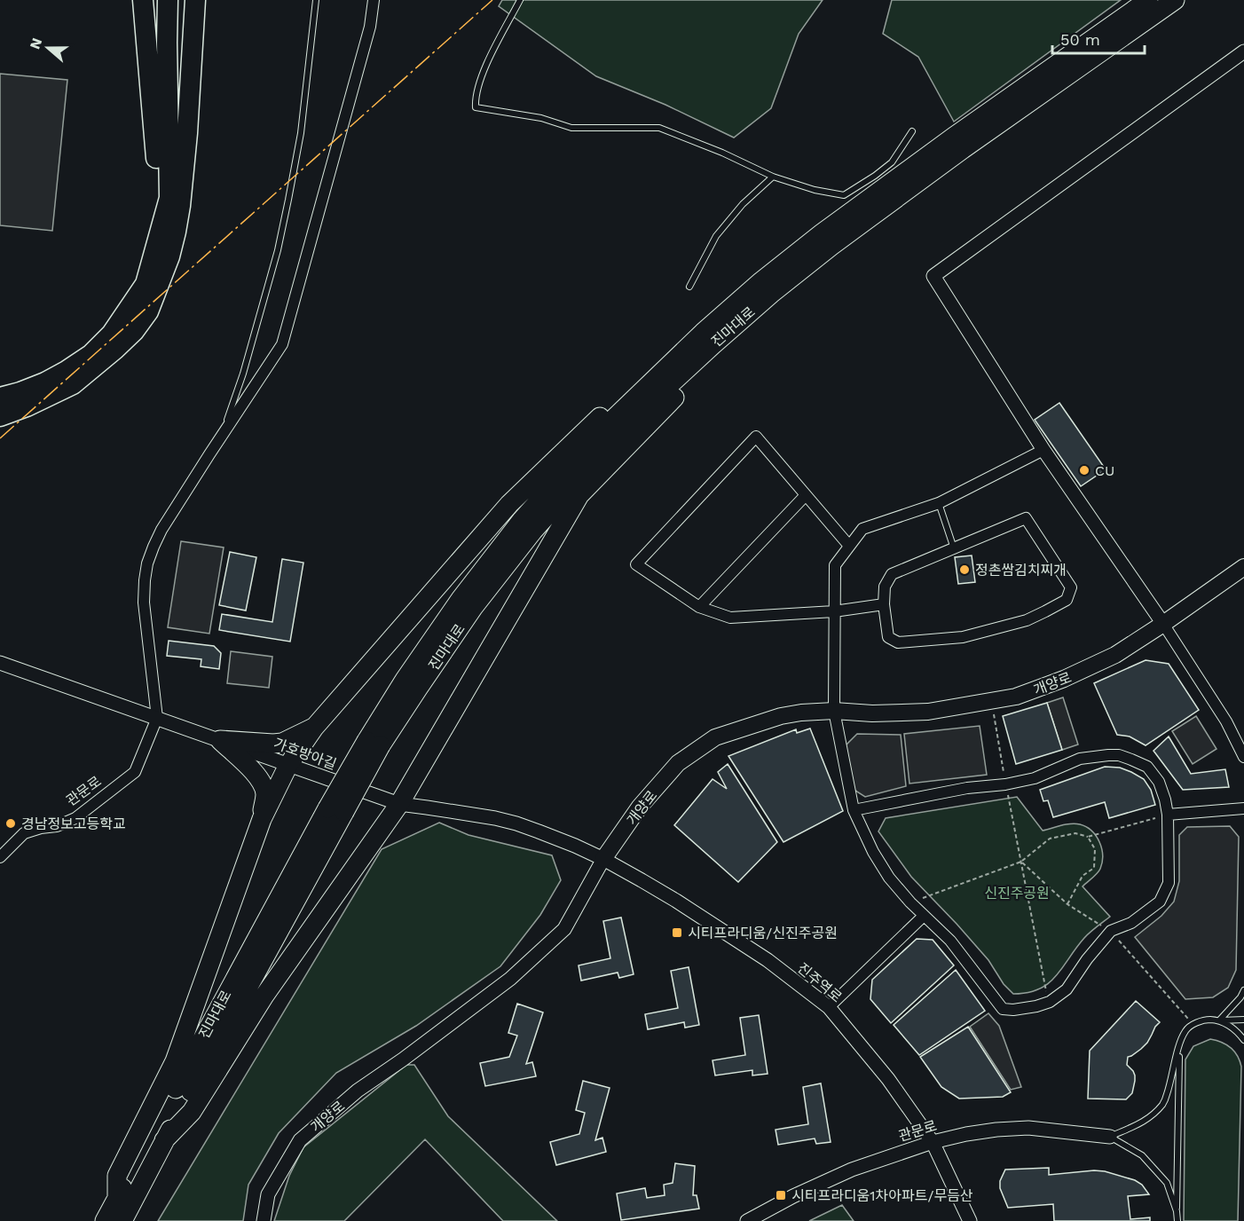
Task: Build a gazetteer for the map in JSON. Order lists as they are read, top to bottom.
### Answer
{
  "streets": {
    "highway": ["진마대로"],
    "main road": ["개양로"],
    "street": ["가호방아길", "관문로", "진주역로"]
  },
  "crossings": [
    ["개양로", "가호방아길"],
    ["개양로", "진주역로"],
    ["가호방아길", "관문로"],
    ["가호방아길", "진주역로"],
    ["관문로", "진주역로"]
  ],
  "parks": ["신진주공원"],
  "places": {
    "other": ["CU", "정촌쌈김치찌개", "경남정보고등학교"],
    "transit": ["시티프라디움/신진주공원", "시티프라디움1차아파트/무듬산"]
  },
  "scale_bar": "50 m",
  "north": "left"
}
